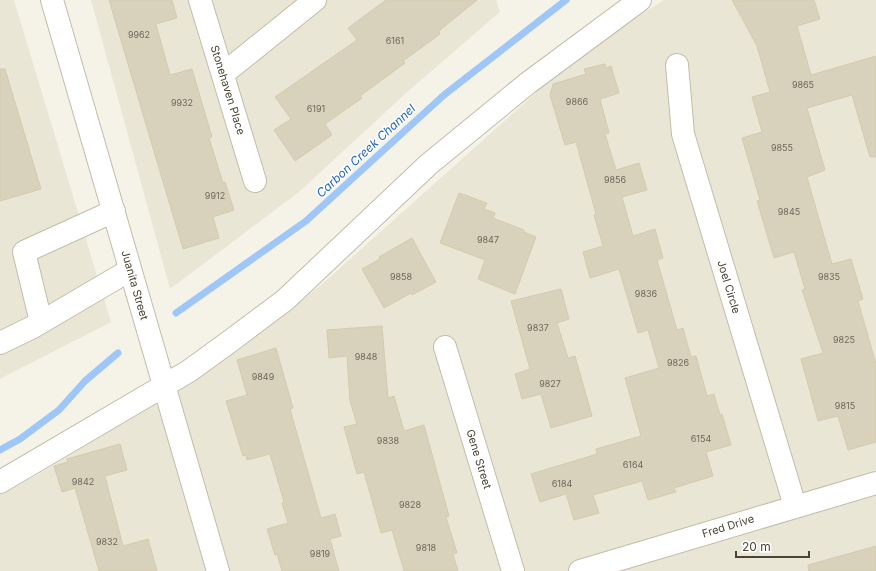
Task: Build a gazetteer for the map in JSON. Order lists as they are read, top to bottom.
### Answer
{
  "streets": {
    "street": [
      "Stonehaven Place",
      "Juanita Street",
      "Joel Circle",
      "Gene Street",
      "Fred Drive"
    ]
  },
  "crossings": [
    ["Joel Circle", "Fred Drive"]
  ],
  "water": ["Carbon Creek Channel"],
  "house_numbers": [
    "9962",
    "6161",
    "9865",
    "9866",
    "9932",
    "6191",
    "9855",
    "9856",
    "9912",
    "9845",
    "9847",
    "9858",
    "9835",
    "9836",
    "9837",
    "9825",
    "9848",
    "9826",
    "9849",
    "9827",
    "9815",
    "6154",
    "9838",
    "6164",
    "9842",
    "6184",
    "9828",
    "9832",
    "9818",
    "9819"
  ],
  "scale_bar": "20 m"
}
